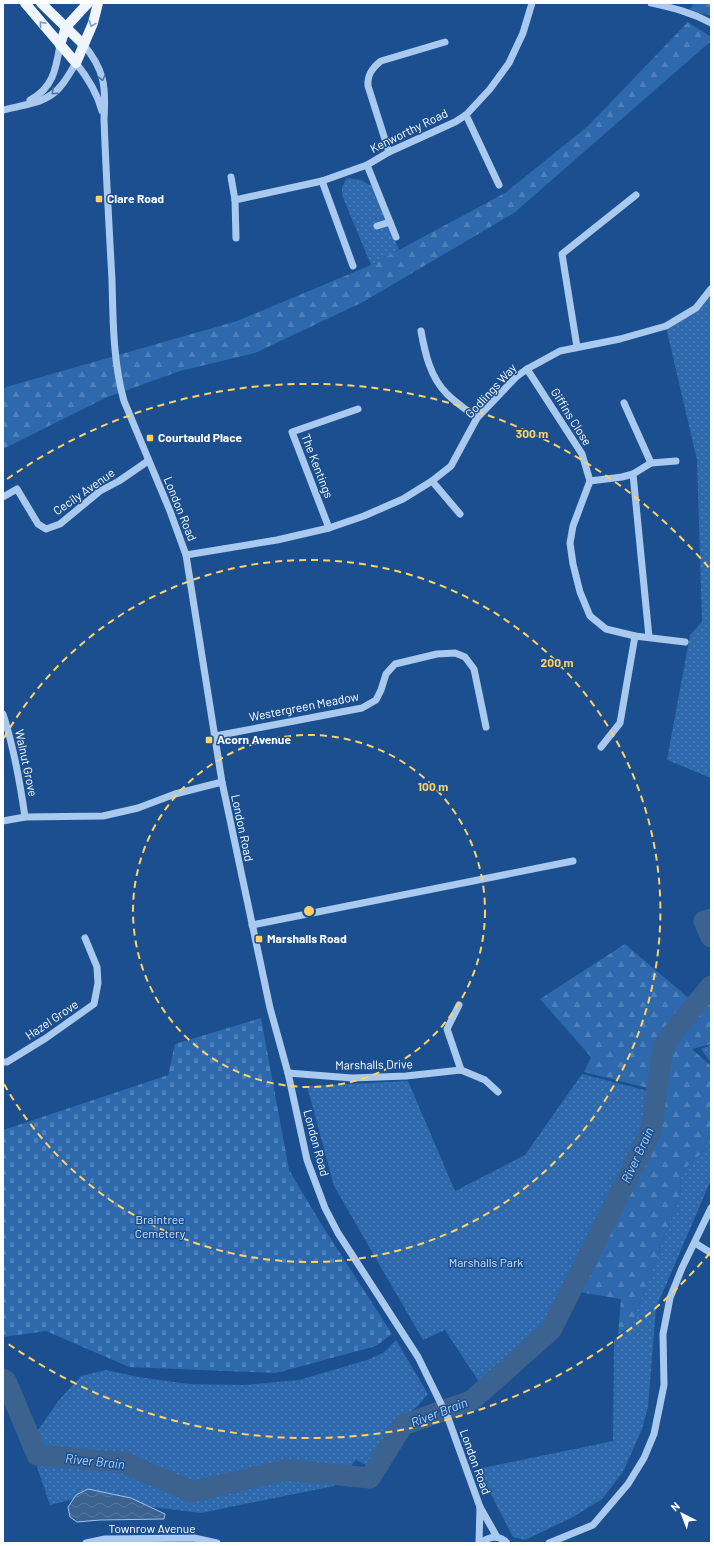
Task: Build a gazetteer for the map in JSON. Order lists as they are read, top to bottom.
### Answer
{
  "streets": {
    "street": [
      "Kenworthy Road",
      "Godlings Way",
      "Giffins Close",
      "The Kentings",
      "Cecily Avenue",
      "London Road",
      "Westergreen Meadow",
      "Walnut Grove",
      "Hazel Grove",
      "Marshalls Drive",
      "Townrow Avenue"
    ]
  },
  "crossings": [
    ["Godlings Way", "Giffins Close"],
    ["Godlings Way", "The Kentings"],
    ["Godlings Way", "London Road"],
    ["Cecily Avenue", "London Road"],
    ["London Road", "Westergreen Meadow"],
    ["London Road", "Marshalls Drive"]
  ],
  "water": ["River Brain"],
  "parks": ["Braintree Cemetery", "Marshalls Park"],
  "places": {
    "transit": [
      "Clare Road",
      "Courtauld Place",
      "Acorn Avenue",
      "Marshalls Road"
    ]
  },
  "north": "top left",
  "rings": ["300 m", "200 m", "100 m"]
}
